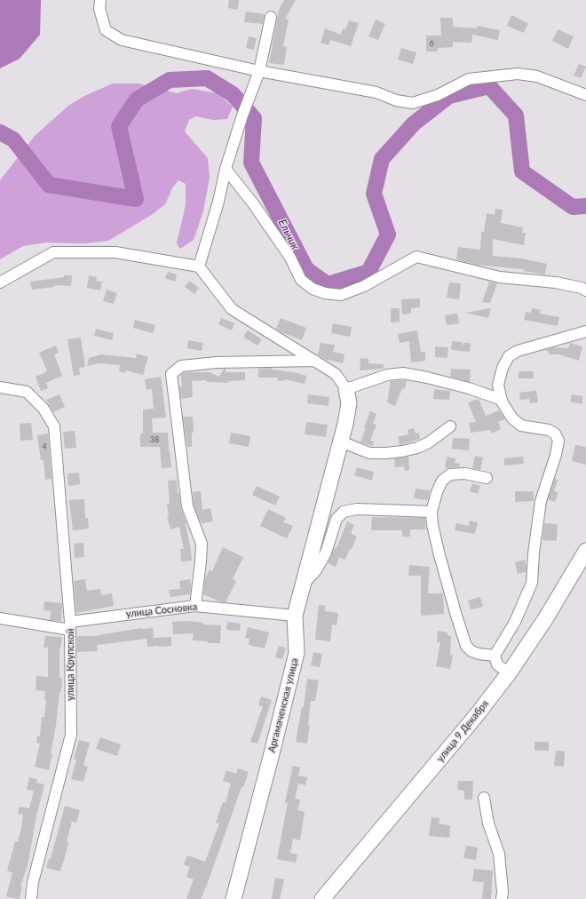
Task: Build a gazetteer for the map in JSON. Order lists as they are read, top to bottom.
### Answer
{
  "streets": {
    "street": [
      "улица Сосновка",
      "улица Крупской",
      "Аргамаченская улица",
      "улица 9 Декабря"
    ]
  },
  "crossings": [
    ["улица Сосновка", "улица Крупской"],
    ["улица Сосновка", "Аргамаченская улица"]
  ],
  "water": ["Ельчик"],
  "house_numbers": ["6", "38", "4"]
}
